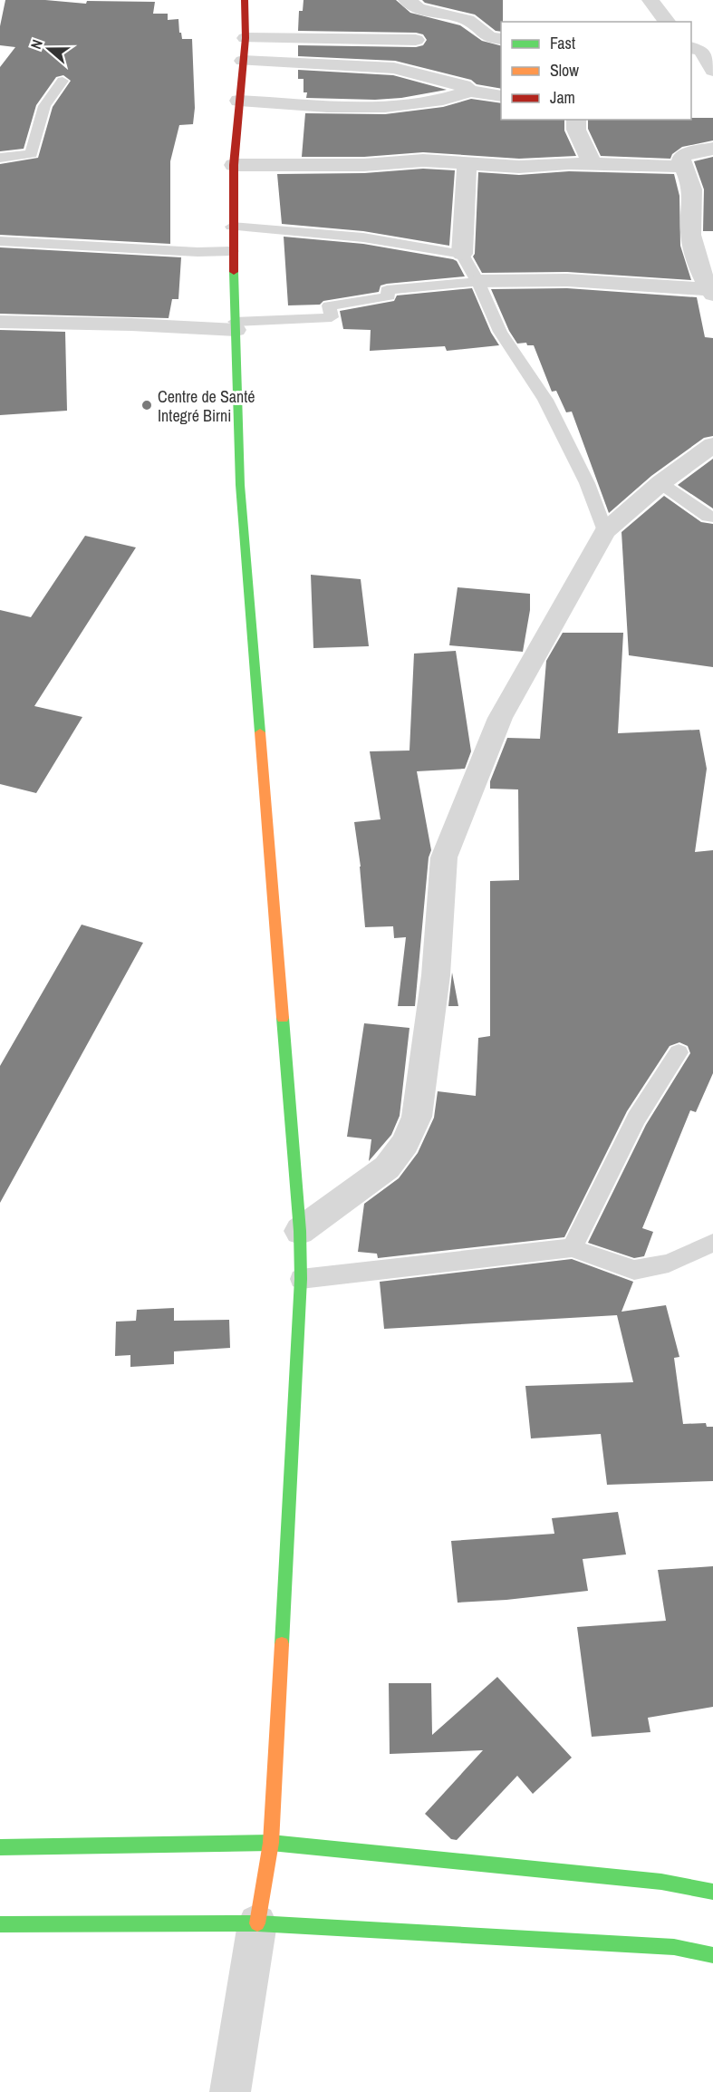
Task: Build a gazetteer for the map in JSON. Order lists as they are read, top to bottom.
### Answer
{
  "places": ["Centre de Santé Integré Birni"],
  "legend": ["Fast", "Slow", "Jam"],
  "north": "left"
}
